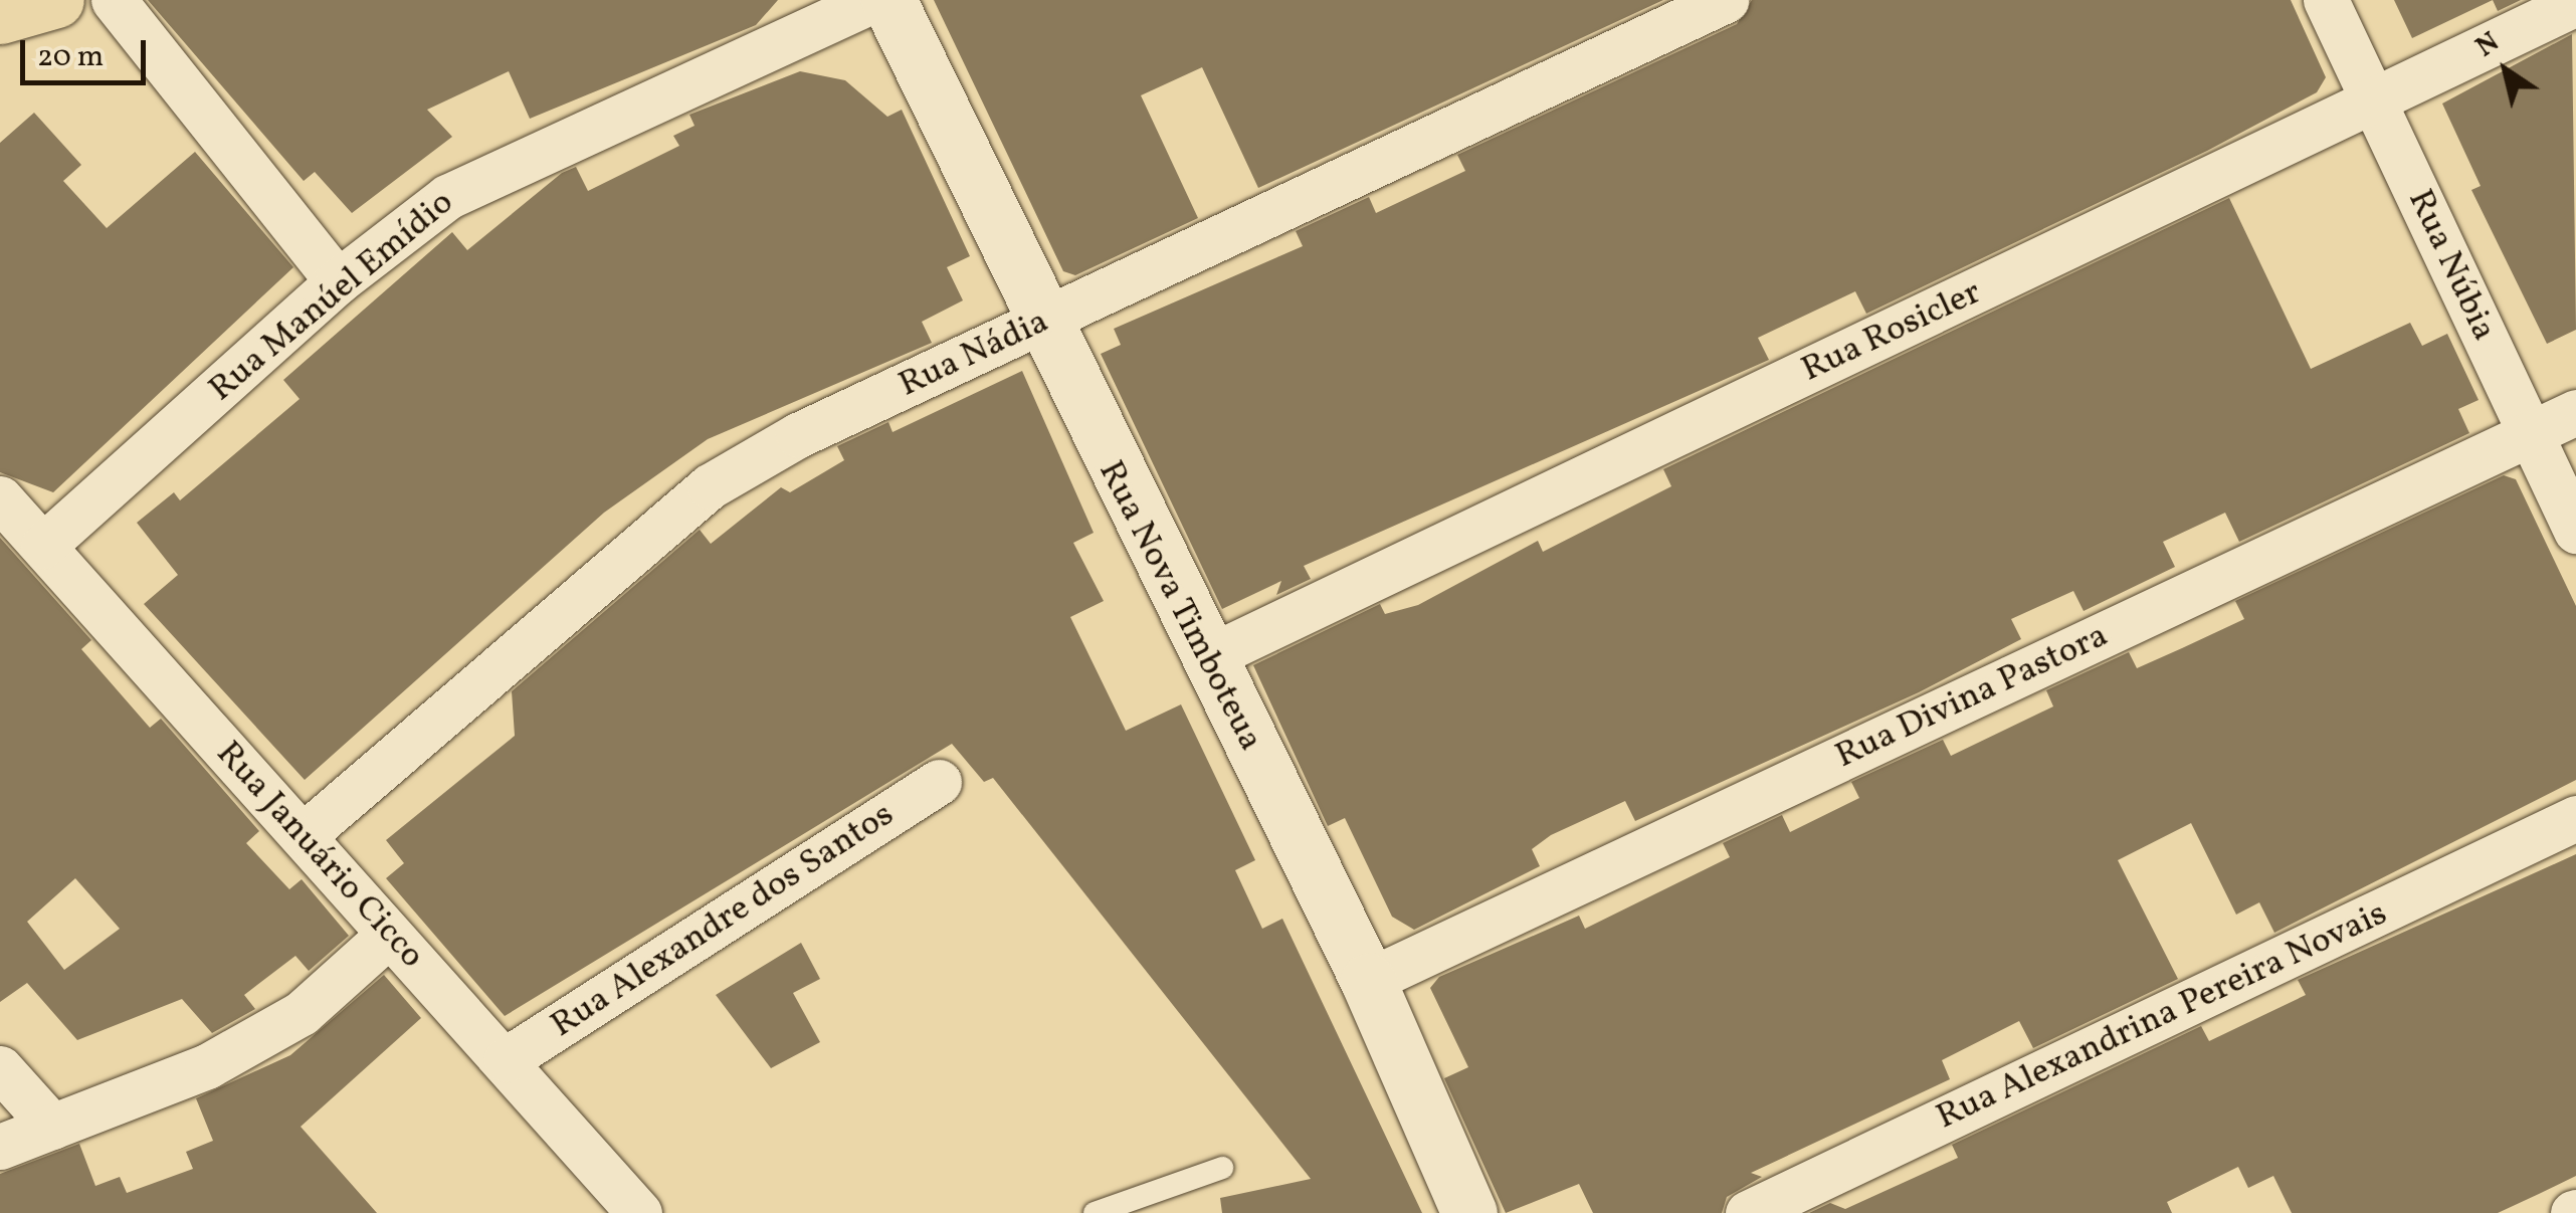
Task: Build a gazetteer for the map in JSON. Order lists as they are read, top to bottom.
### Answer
{
  "streets": {
    "main road": ["Rua Nova Timboteua"],
    "street": [
      "Rua Núbia",
      "Rua Manúel Emídio",
      "Rua Rosicler",
      "Rua Nádia",
      "Rua Divina Pastora",
      "Rua Januário Cicco",
      "Rua Alexandre dos Santos",
      "Rua Alexandrina Pereira Novais"
    ]
  },
  "crossings": [
    ["Rua Núbia", "Rua Rosicler"],
    ["Rua Núbia", "Rua Divina Pastora"],
    ["Rua Manúel Emídio", "Rua Januário Cicco"],
    ["Rua Rosicler", "Rua Nova Timboteua"],
    ["Rua Nádia", "Rua Nova Timboteua"],
    ["Rua Nádia", "Rua Januário Cicco"],
    ["Rua Nova Timboteua", "Rua Divina Pastora"],
    ["Rua Januário Cicco", "Rua Alexandre dos Santos"]
  ],
  "scale_bar": "20 m",
  "north": "top left"
}
